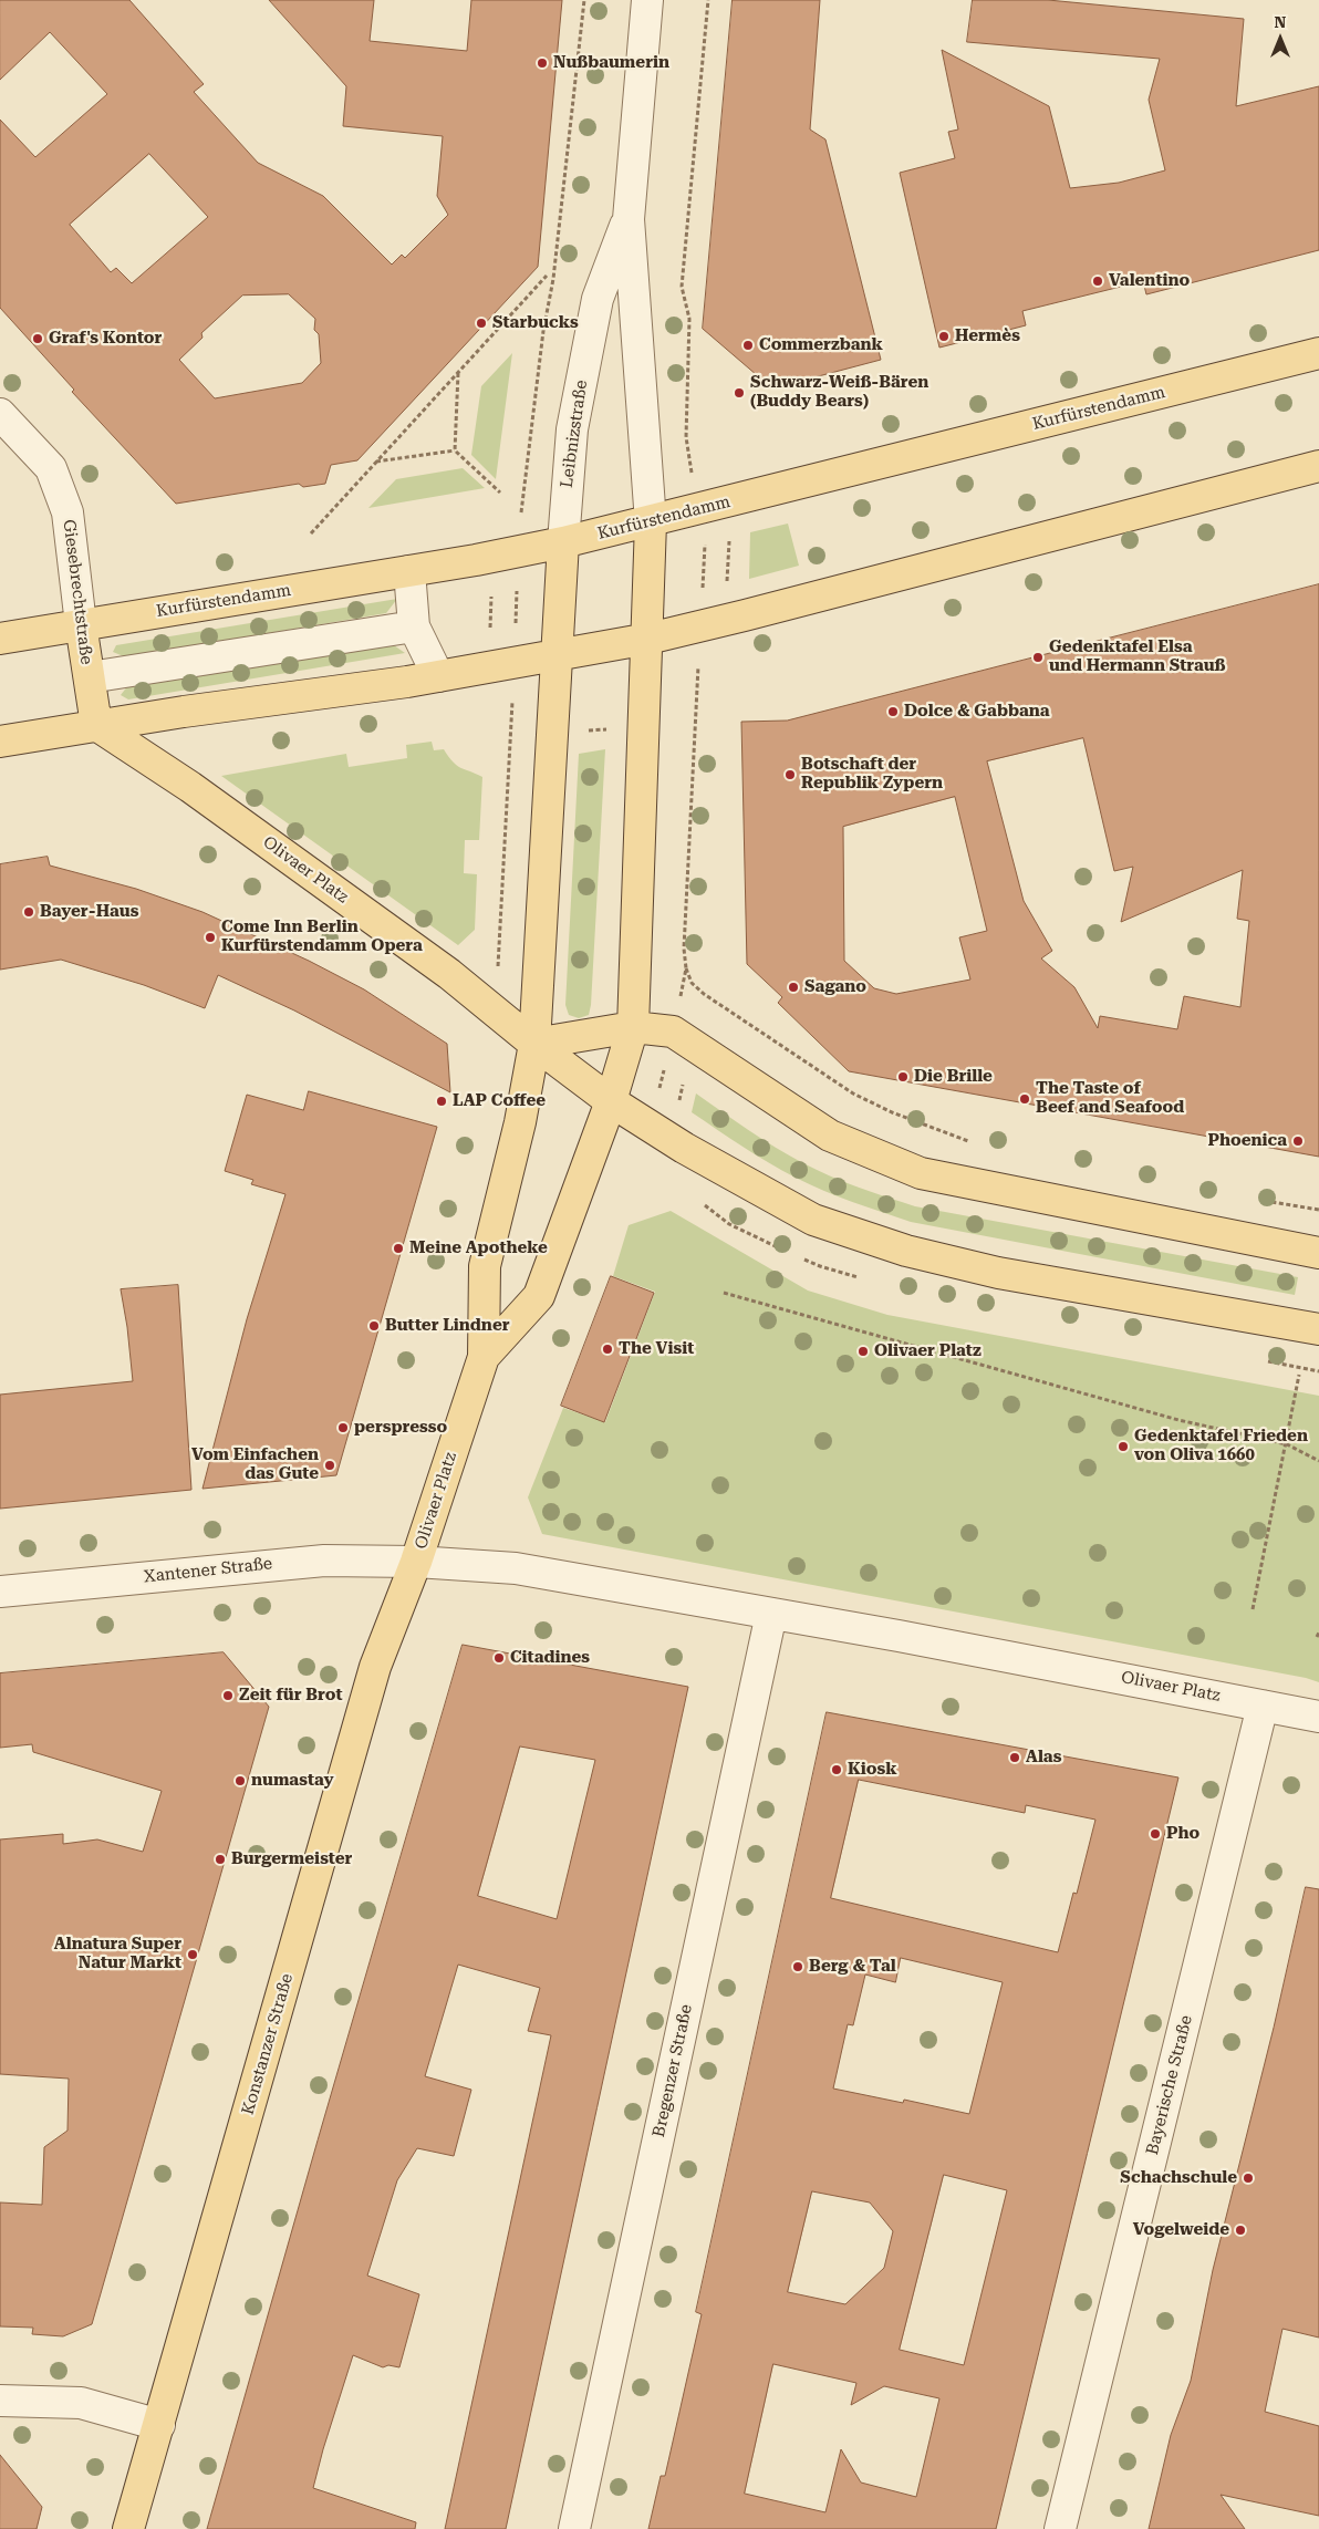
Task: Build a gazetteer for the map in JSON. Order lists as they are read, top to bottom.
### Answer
{
  "streets": {
    "main road": [
      "Kurfürstendamm",
      "Leibnizstraße",
      "Giesebrechtstraße",
      "Olivaer Platz",
      "Konstanzer Straße"
    ],
    "street": ["Xantener Straße", "Bregenzer Straße", "Bayerische Straße"]
  },
  "crossings": [
    ["Kurfürstendamm", "Leibnizstraße"],
    ["Kurfürstendamm", "Giesebrechtstraße"],
    ["Leibnizstraße", "Olivaer Platz"],
    ["Giesebrechtstraße", "Olivaer Platz"],
    ["Olivaer Platz", "Xantener Straße"],
    ["Olivaer Platz", "Konstanzer Straße"],
    ["Olivaer Platz", "Bregenzer Straße"],
    ["Olivaer Platz", "Bayerische Straße"],
    ["Xantener Straße", "Konstanzer Straße"]
  ],
  "places": [
    "Nußbaumerin",
    "Valentino",
    "Starbucks",
    "Hermès",
    "Graf's Kontor",
    "Commerzbank",
    "Schwarz-Weiß-Bären (Buddy Bears)",
    "Gedenktafel Elsa und Hermann Strauß",
    "Dolce & Gabbana",
    "Botschaft der Republik Zypern",
    "Bayer-Haus",
    "Come Inn Berlin Kurfürstendamm Opera",
    "Sagano",
    "Die Brille",
    "The Taste of Beef and Seafood",
    "LAP Coffee",
    "Phoenica",
    "Meine Apotheke",
    "Butter Lindner",
    "The Visit",
    "Olivaer Platz",
    "perspresso",
    "Gedenktafel Frieden von Oliva 1660",
    "Vom Einfachen das Gute",
    "Citadines",
    "Zeit für Brot",
    "Alas",
    "Kiosk",
    "numastay",
    "Pho",
    "Burgermeister",
    "Alnatura Super Natur Markt",
    "Berg & Tal",
    "Schachschule",
    "Vogelweide"
  ],
  "north": "top"
}
